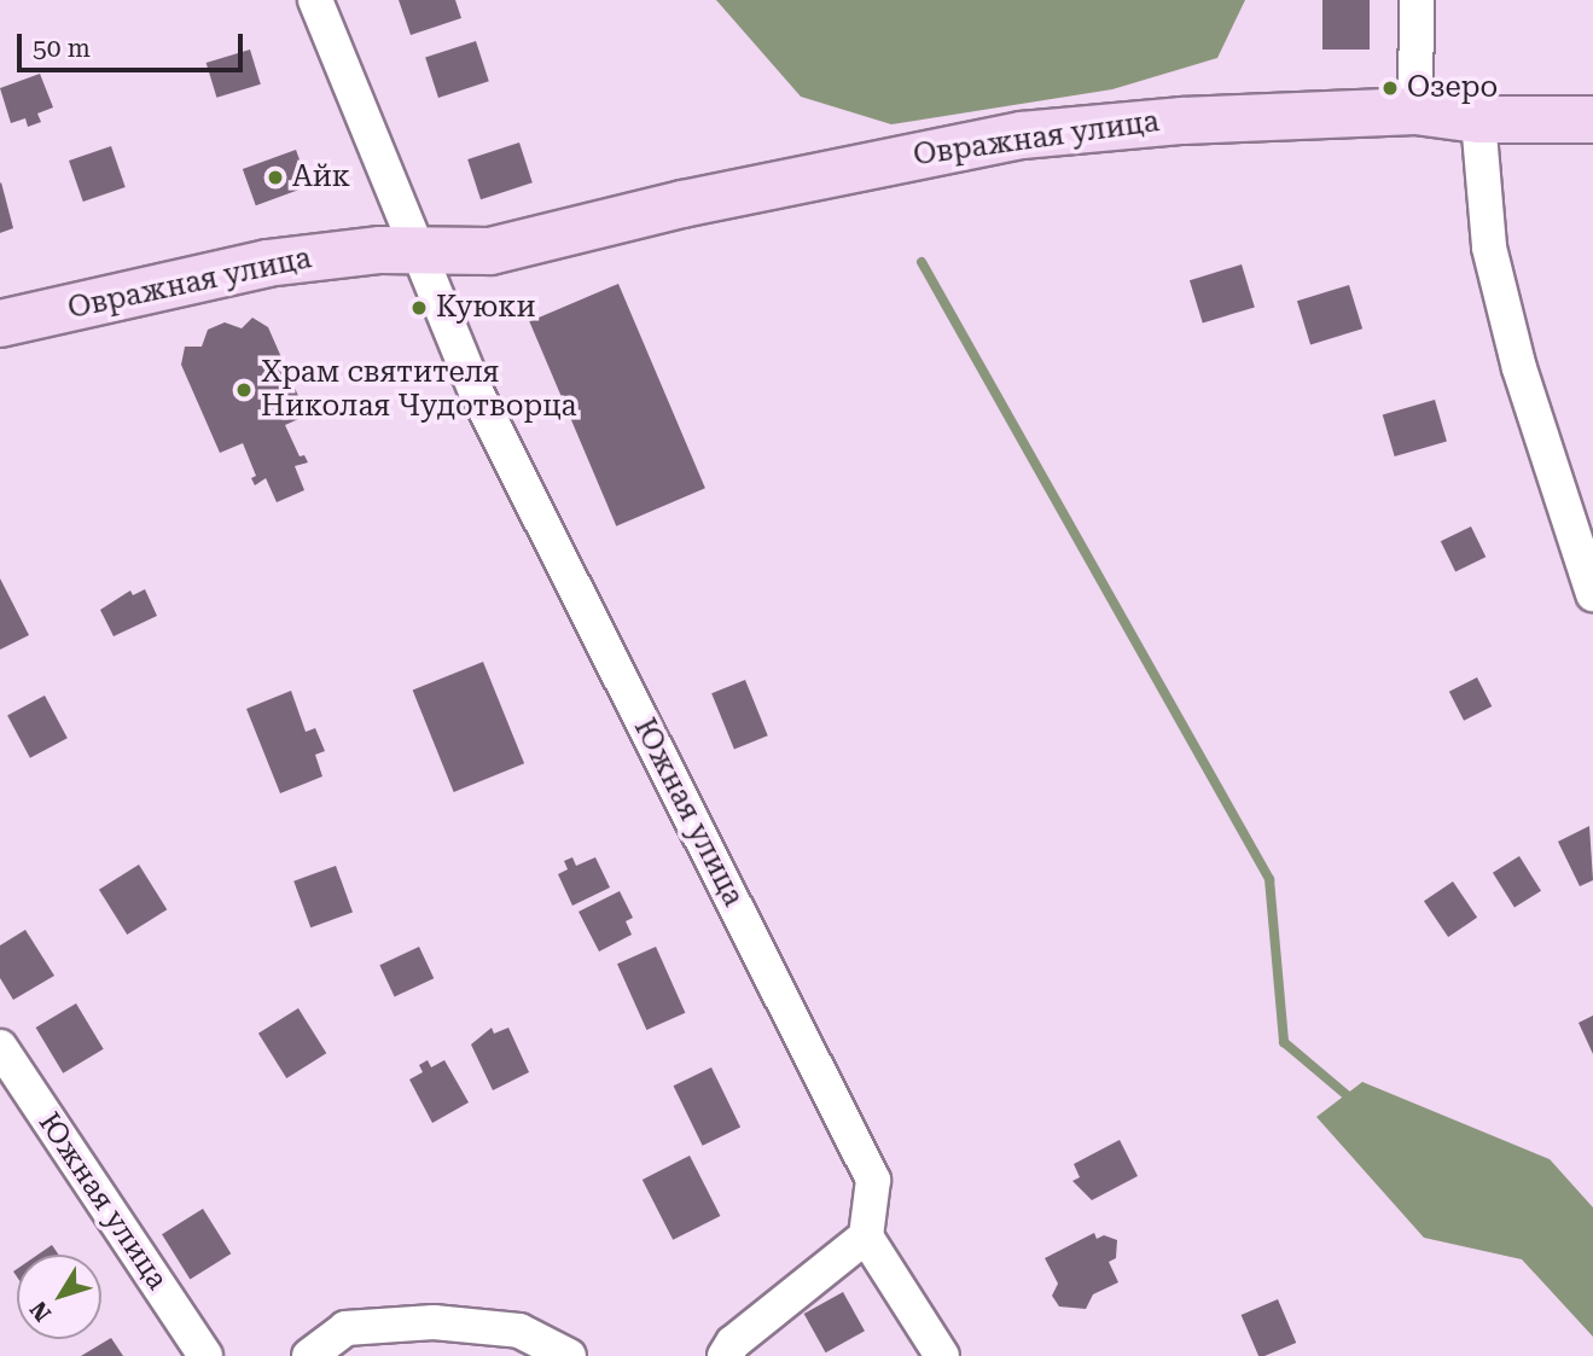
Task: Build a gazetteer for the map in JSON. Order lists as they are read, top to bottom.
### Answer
{
  "streets": {
    "street": ["Овражная улица", "Южная улица"]
  },
  "crossings": [
    ["Овражная улица", "Южная улица"]
  ],
  "places": [
    "Озеро",
    "Айк",
    "Куюки",
    "Храм святителя Николая Чудотворца"
  ],
  "scale_bar": "50 m",
  "north": "bottom left"
}
